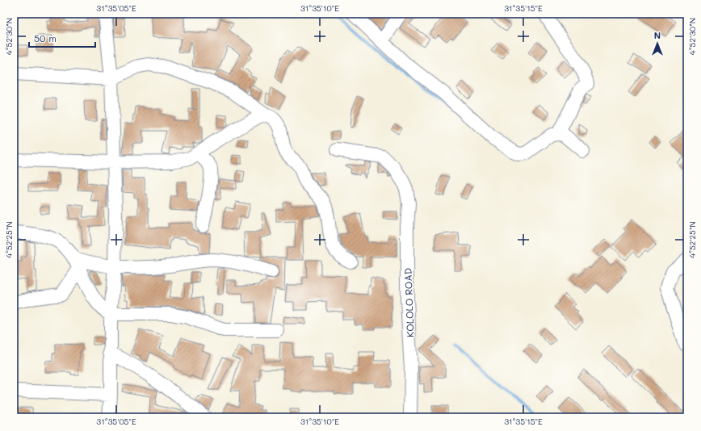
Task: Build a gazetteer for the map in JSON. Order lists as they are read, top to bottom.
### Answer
{
  "streets": {
    "street": ["KOLOLO ROAD"]
  },
  "scale_bar": "50 m",
  "north": "top",
  "coordinates": [
    "31°35'05\"E",
    "31°35'10\"E",
    "31°35'15\"E",
    "4°52'30\"N",
    "4°52'25\"N"
  ]
}
